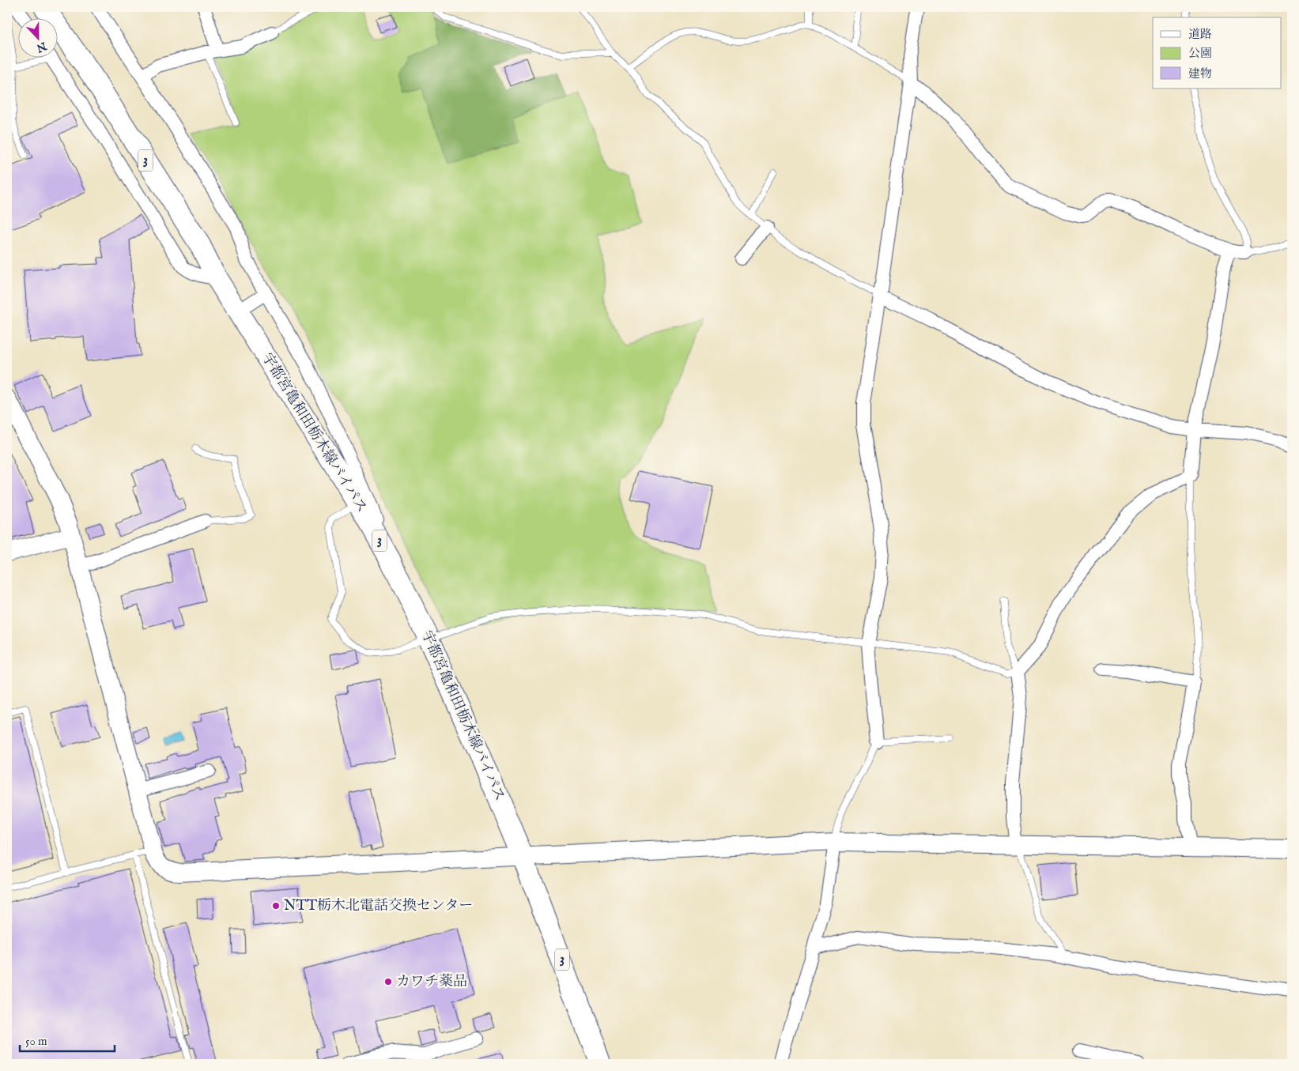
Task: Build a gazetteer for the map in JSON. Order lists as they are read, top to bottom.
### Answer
{
  "streets": {
    "main road": ["3", "宇都宮亀和田栃木線バイパス"]
  },
  "places": ["NTT栃木北電話交換センター", "カワチ薬品"],
  "legend": ["道路", "公園", "建物"],
  "scale_bar": "50 m",
  "north": "bottom"
}
